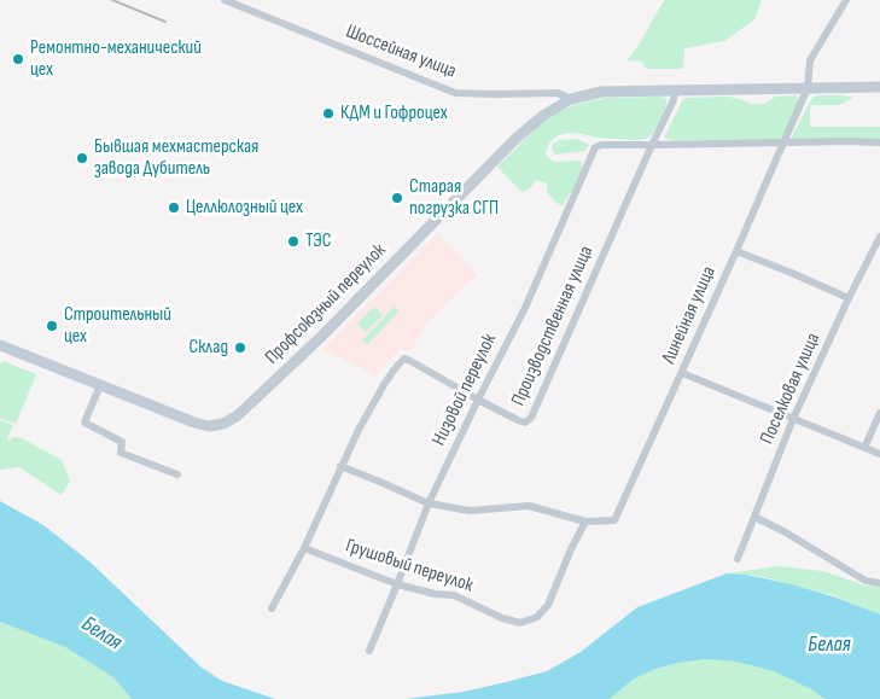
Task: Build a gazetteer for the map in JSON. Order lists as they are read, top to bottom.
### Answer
{
  "streets": {
    "main road": ["Шоссейная улица", "Профсоюзный переулок"],
    "street": [
      "Линейная улица",
      "Производственная улица",
      "Поселковая улица",
      "Низовой переулок",
      "Грушовый переулок"
    ]
  },
  "crossings": [
    ["Шоссейная улица", "Профсоюзный переулок"],
    ["Шоссейная улица", "Линейная улица"],
    ["Шоссейная улица", "Производственная улица"],
    ["Линейная улица", "Грушовый переулок"],
    ["Производственная улица", "Низовой переулок"],
    ["Производственная улица", "Грушовый переулок"],
    ["Низовой переулок", "Грушовый переулок"]
  ],
  "water": ["Белая"],
  "places": [
    "Ремонтно-механический цех",
    "КДМ и Гофроцех",
    "Бывшая мехмастерская завода Дубитель",
    "Старая погрузка СГП",
    "Целлюлозный цех",
    "ТЭС",
    "Строительный цех",
    "Склад"
  ]
}
